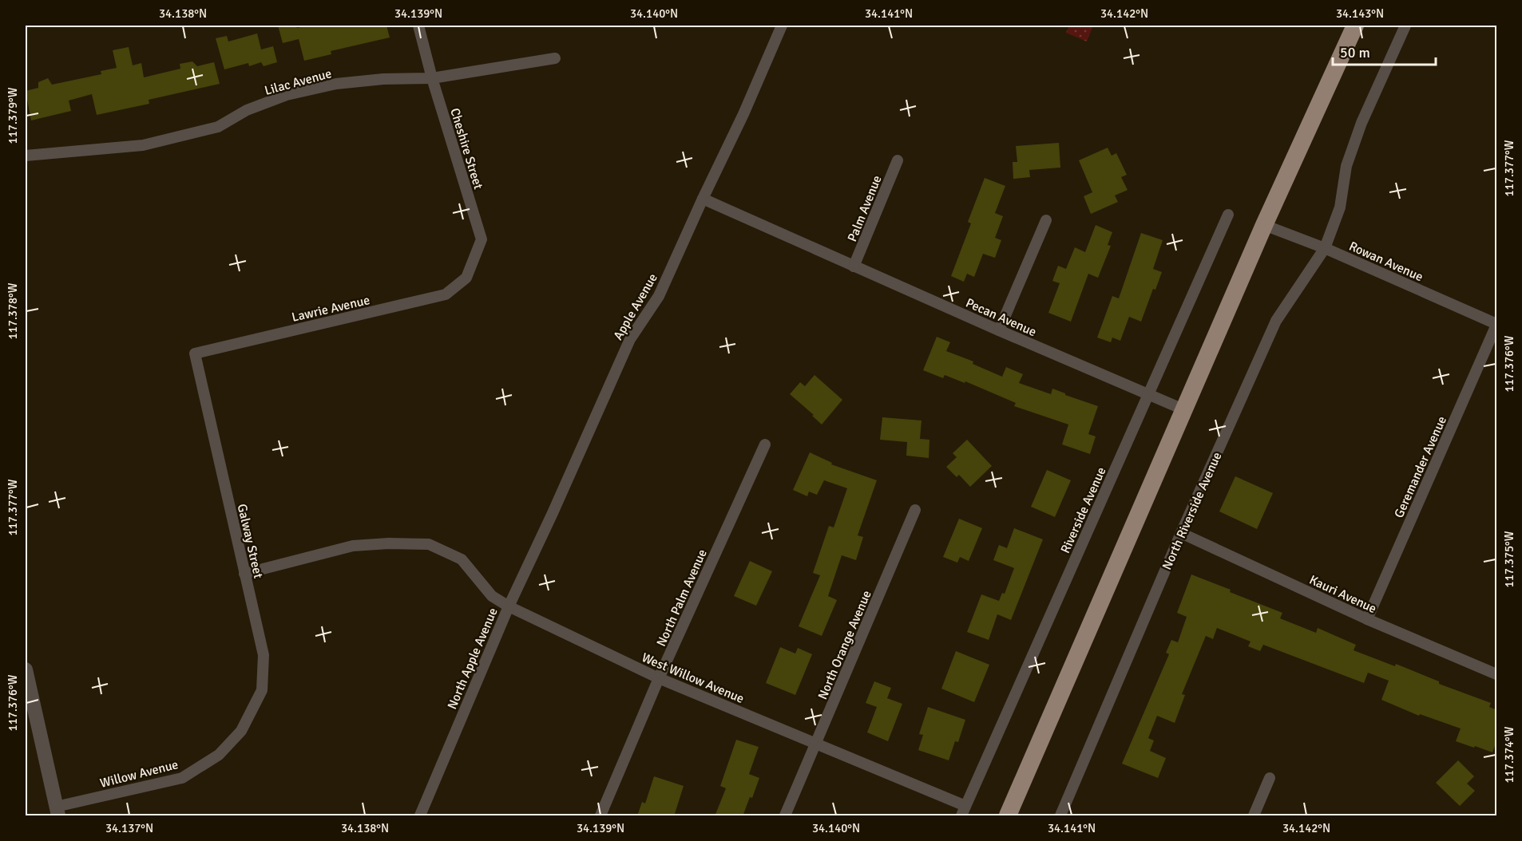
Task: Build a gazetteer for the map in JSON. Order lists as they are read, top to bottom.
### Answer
{
  "streets": {
    "street": [
      "Lilac Avenue",
      "Cheshire Street",
      "Palm Avenue",
      "Rowan Avenue",
      "Apple Avenue",
      "Lawrie Avenue",
      "Pecan Avenue",
      "Geremander Avenue",
      "Riverside Avenue",
      "North Riverside Avenue",
      "Galway Street",
      "Kauri Avenue",
      "North Palm Avenue",
      "North Orange Avenue",
      "North Apple Avenue",
      "West Willow Avenue",
      "Willow Avenue"
    ]
  },
  "crossings": [
    ["Lilac Avenue", "Cheshire Street"],
    ["Cheshire Street", "Lawrie Avenue"],
    ["Palm Avenue", "Pecan Avenue"],
    ["Rowan Avenue", "Geremander Avenue"],
    ["Rowan Avenue", "North Riverside Avenue"],
    ["Apple Avenue", "Pecan Avenue"],
    ["Apple Avenue", "North Apple Avenue"],
    ["Lawrie Avenue", "Galway Street"],
    ["Pecan Avenue", "Riverside Avenue"],
    ["Geremander Avenue", "Kauri Avenue"],
    ["Riverside Avenue", "West Willow Avenue"],
    ["North Riverside Avenue", "Kauri Avenue"],
    ["Galway Street", "West Willow Avenue"],
    ["Galway Street", "Willow Avenue"],
    ["North Palm Avenue", "West Willow Avenue"],
    ["North Orange Avenue", "West Willow Avenue"],
    ["North Apple Avenue", "West Willow Avenue"]
  ],
  "scale_bar": "50 m",
  "coordinates": [
    "34.138°N",
    "34.139°N",
    "34.140°N",
    "34.141°N",
    "34.142°N",
    "34.143°N",
    "117.379°W",
    "117.377°W",
    "117.378°W",
    "117.376°W",
    "117.375°W",
    "117.374°W",
    "34.137°N"
  ]
}
